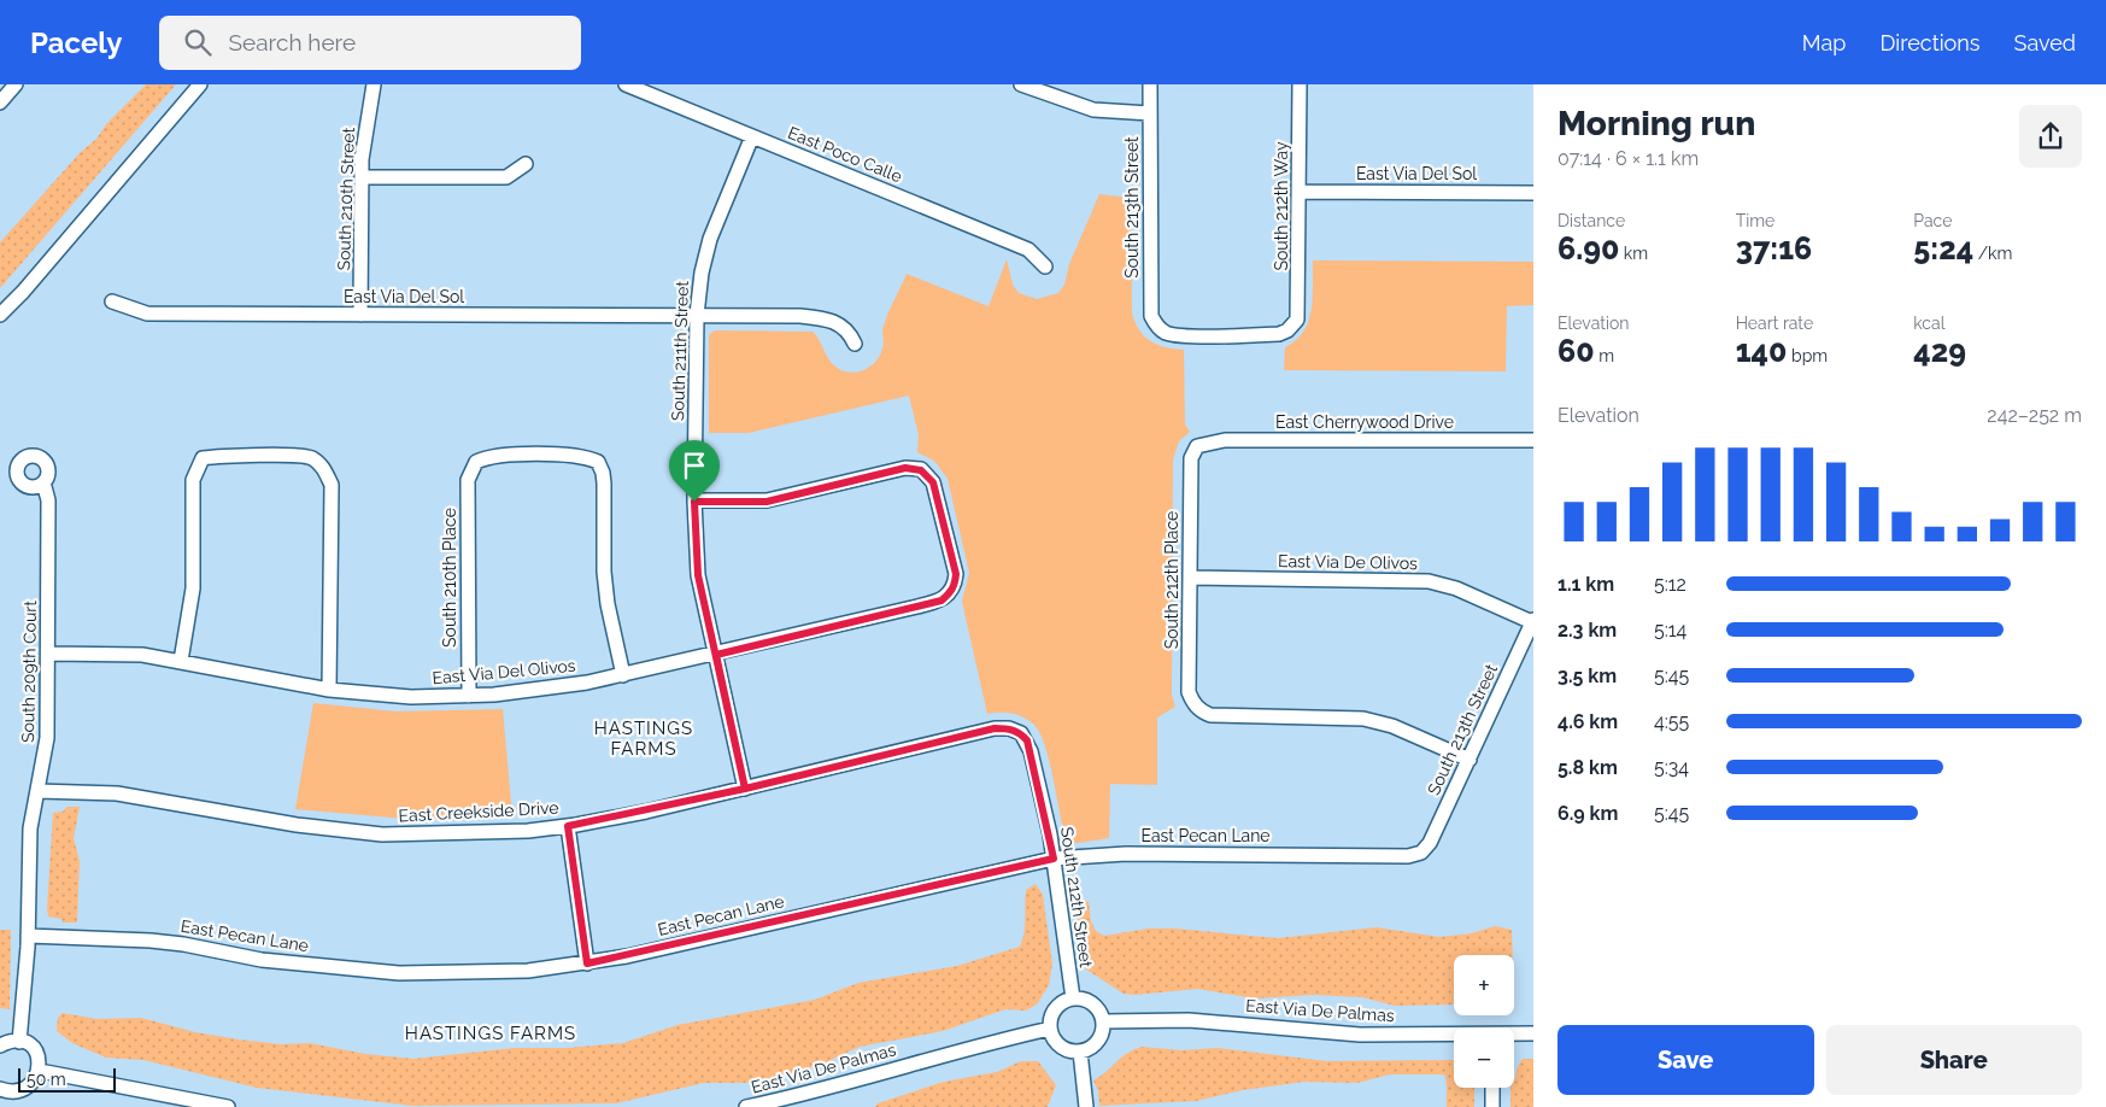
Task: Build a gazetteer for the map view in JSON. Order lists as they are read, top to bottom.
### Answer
{
  "streets": {
    "street": [
      "East Poco Calle",
      "East Via Del Sol",
      "South 210th Street",
      "South 212th Way",
      "South 213th Street",
      "South 211th Street",
      "East Cherrywood Drive",
      "East Via De Olivos",
      "South 210th Place",
      "South 212th Place",
      "South 209th Court",
      "East Via Del Olivos",
      "East Creekside Drive",
      "East Pecan Lane",
      "South 212th Street",
      "East Via De Palmas"
    ]
  },
  "crossings": [
    ["East Poco Calle", "South 211th Street"],
    ["East Via Del Sol", "South 210th Street"],
    ["East Via Del Sol", "South 212th Way"],
    ["East Via Del Sol", "South 211th Street"],
    ["South 212th Way", "South 213th Street"],
    ["South 213th Street", "East Via De Olivos"],
    ["South 213th Street", "South 212th Place"],
    ["South 213th Street", "East Pecan Lane"],
    ["South 211th Street", "East Via Del Olivos"],
    ["South 211th Street", "East Creekside Drive"],
    ["East Cherrywood Drive", "South 212th Place"],
    ["East Via De Olivos", "South 212th Place"],
    ["South 210th Place", "East Via Del Olivos"],
    ["South 209th Court", "East Via Del Olivos"],
    ["South 209th Court", "East Creekside Drive"],
    ["South 209th Court", "East Pecan Lane"],
    ["East Creekside Drive", "South 212th Street"],
    ["East Pecan Lane", "South 212th Street"],
    ["South 212th Street", "East Via De Palmas"]
  ],
  "districts": ["HASTINGS FARMS", "HASTINGS FARMS"],
  "scale_bar": "50 m",
  "page": {
    "header": "Pacely",
    "search": "Search here",
    "nav": ["Map", "Directions", "Saved"],
    "heading": ["Morning run", "07:14 · 6 × 1.1 km"],
    "stats": [
      ["Distance", "6.90 km"],
      ["Time", "37:16"],
      ["Pace", "5:24 /km"],
      ["Elevation", "60 m"],
      ["Heart rate", "140 bpm"],
      ["kcal", "429"]
    ],
    "chart": ["Elevation", "242–252 m"],
    "list": [
      {
        "name": "1.1 km",
        "note": "5:12"
      },
      {
        "name": "2.3 km",
        "note": "5:14"
      },
      {
        "name": "3.5 km",
        "note": "5:45"
      },
      {
        "name": "4.6 km",
        "note": "4:55"
      },
      {
        "name": "5.8 km",
        "note": "5:34"
      },
      {
        "name": "6.9 km",
        "note": "5:45"
      }
    ],
    "map_buttons": ["+", "−"],
    "buttons": ["Save", "Share"],
    "scale": "50 m"
  }
}
